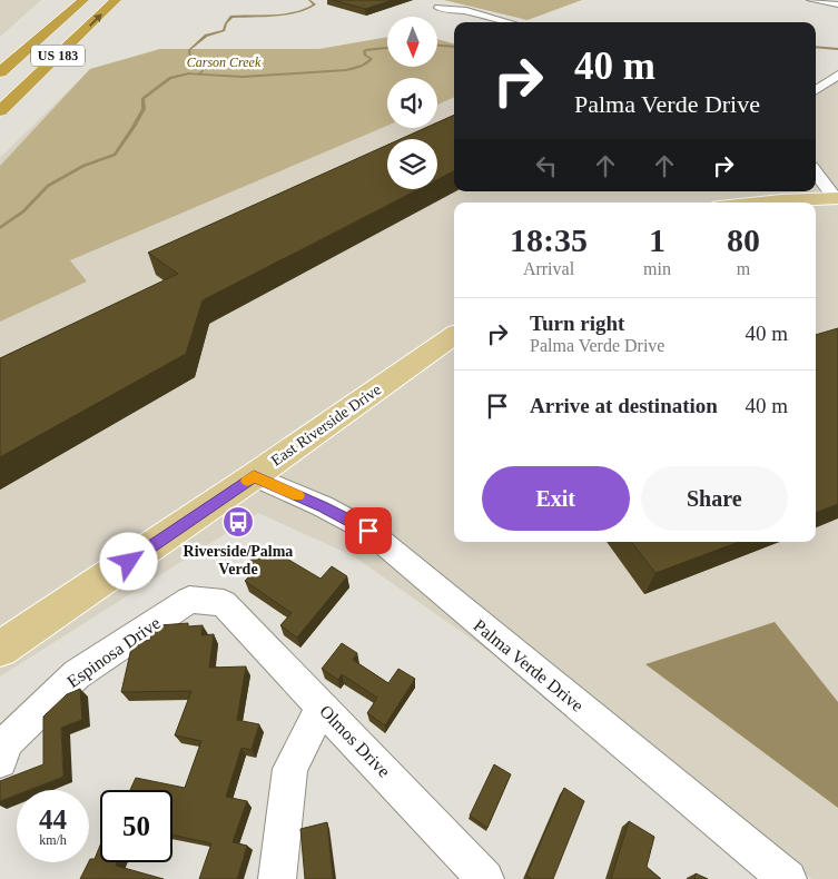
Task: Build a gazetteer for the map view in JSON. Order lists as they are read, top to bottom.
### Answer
{
  "streets": {
    "highway": ["US 183"],
    "main road": ["East Riverside Drive"],
    "street": ["Espinosa Drive", "Palma Verde Drive", "Olmos Drive"]
  },
  "crossings": [
    ["East Riverside Drive", "Palma Verde Drive"],
    ["Espinosa Drive", "Olmos Drive"]
  ],
  "water": ["Carson Creek"],
  "places": {
    "bus stop": ["Riverside/Palma Verde"]
  },
  "north": "bottom",
  "page": {
    "turn": ["40 m", "Palma Verde Drive"],
    "eta": [
      "18:35",
      "Arrival",
      "1",
      "min",
      "80",
      "m"
    ],
    "list": [
      {
        "name": "Turn right",
        "note": "Palma Verde Drive",
        "value": "40 m"
      },
      {
        "name": "Arrive at destination",
        "value": "40 m"
      }
    ],
    "buttons": ["Exit", "Share"],
    "speed": "44 km/h",
    "limit": "50"
  }
}
